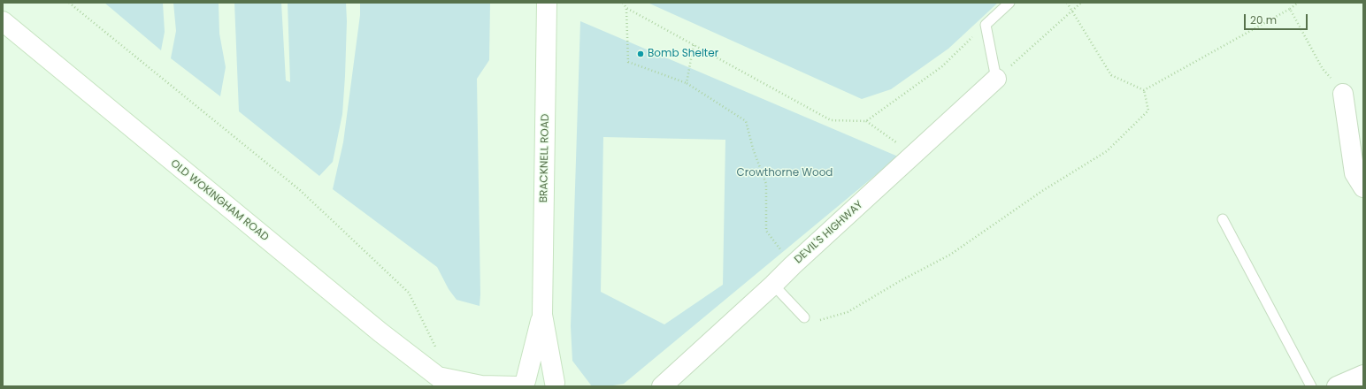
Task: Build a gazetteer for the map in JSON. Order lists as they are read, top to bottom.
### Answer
{
  "streets": {
    "street": ["BRACKNELL ROAD", "OLD WOKINGHAM ROAD", "DEVIL'S HIGHWAY"]
  },
  "crossings": [
    ["BRACKNELL ROAD", "OLD WOKINGHAM ROAD"]
  ],
  "parks": ["Crowthorne Wood"],
  "places": ["Bomb Shelter"],
  "scale_bar": "20 m"
}
